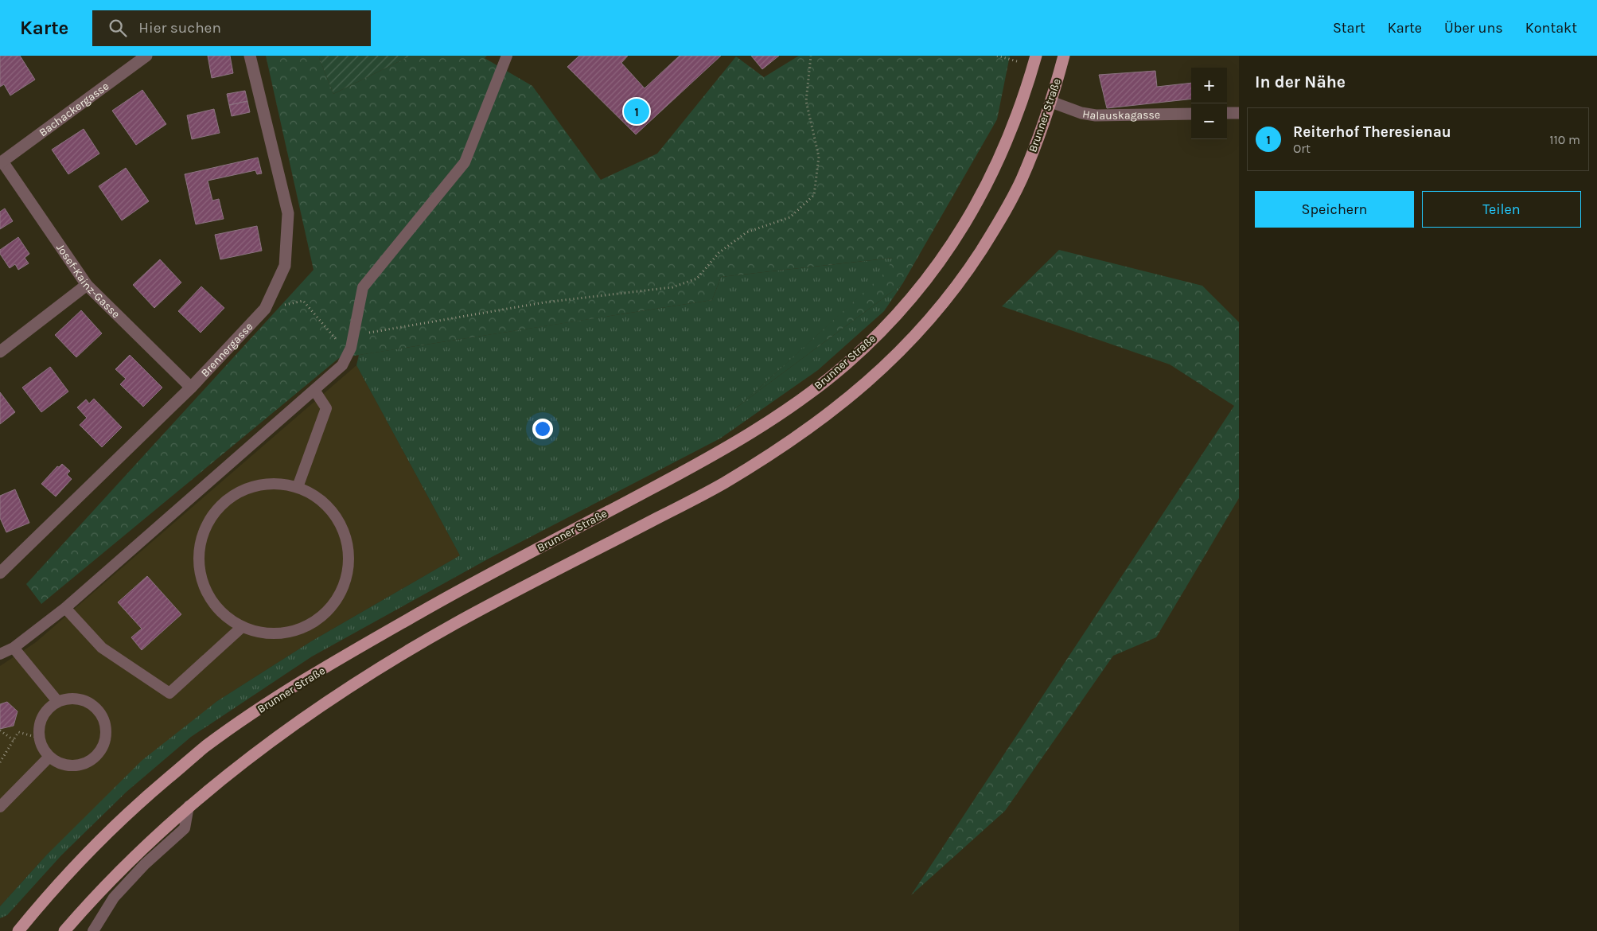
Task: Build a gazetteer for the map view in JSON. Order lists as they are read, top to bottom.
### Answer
{
  "streets": {
    "main road": ["Brunner Straße"],
    "street": [
      "Bachackergasse",
      "Halauskagasse",
      "Josef-Kainz-Gasse",
      "Brennergasse"
    ]
  },
  "crossings": [
    ["Bachackergasse", "Josef-Kainz-Gasse"],
    ["Halauskagasse", "Brunner Straße"],
    ["Josef-Kainz-Gasse", "Brennergasse"]
  ],
  "page": {
    "header": "Karte",
    "search": "Hier suchen",
    "nav": [
      "Start",
      "Karte",
      "Über uns",
      "Kontakt"
    ],
    "heading": "In der Nähe",
    "map_buttons": ["+", "−"],
    "pins": "1",
    "list": [
      {
        "mark": "1",
        "name": "Reiterhof Theresienau",
        "note": "Ort",
        "value": "110 m"
      }
    ],
    "buttons": ["Speichern", "Teilen"]
  }
}
